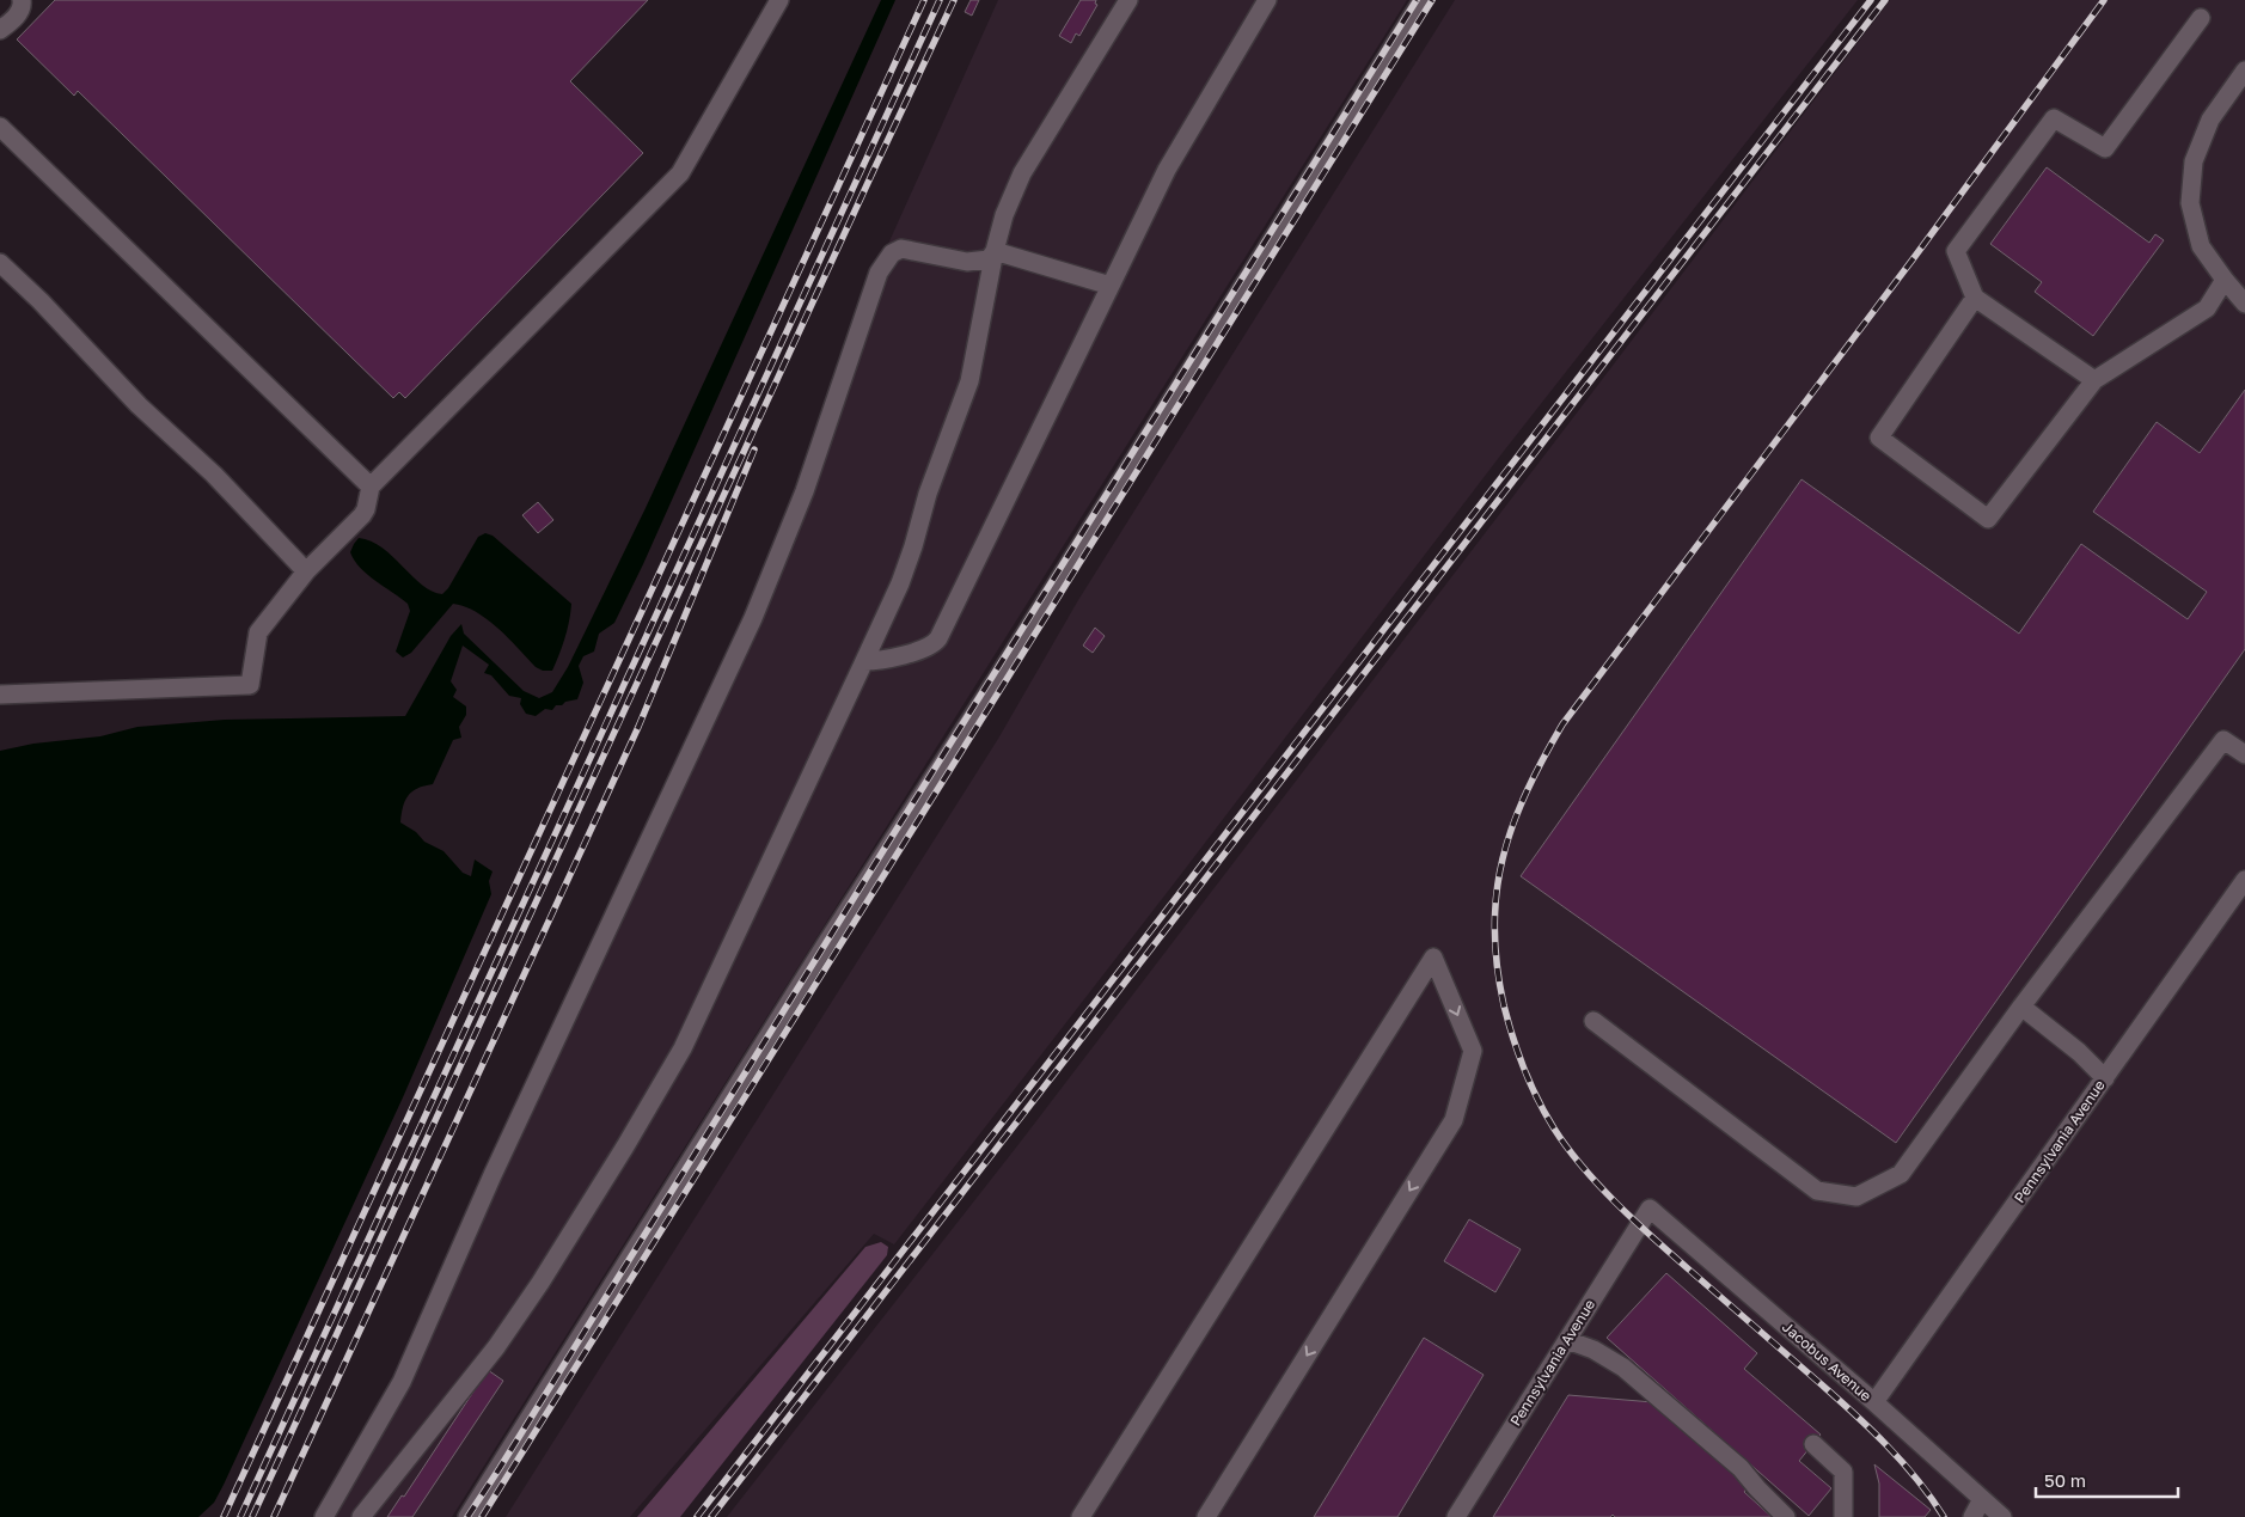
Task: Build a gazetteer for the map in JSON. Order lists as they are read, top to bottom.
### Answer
{
  "streets": {
    "street": ["Pennsylvania Avenue", "Jacobus Avenue"]
  },
  "crossings": [
    ["Pennsylvania Avenue", "Jacobus Avenue"]
  ],
  "scale_bar": "50 m"
}
